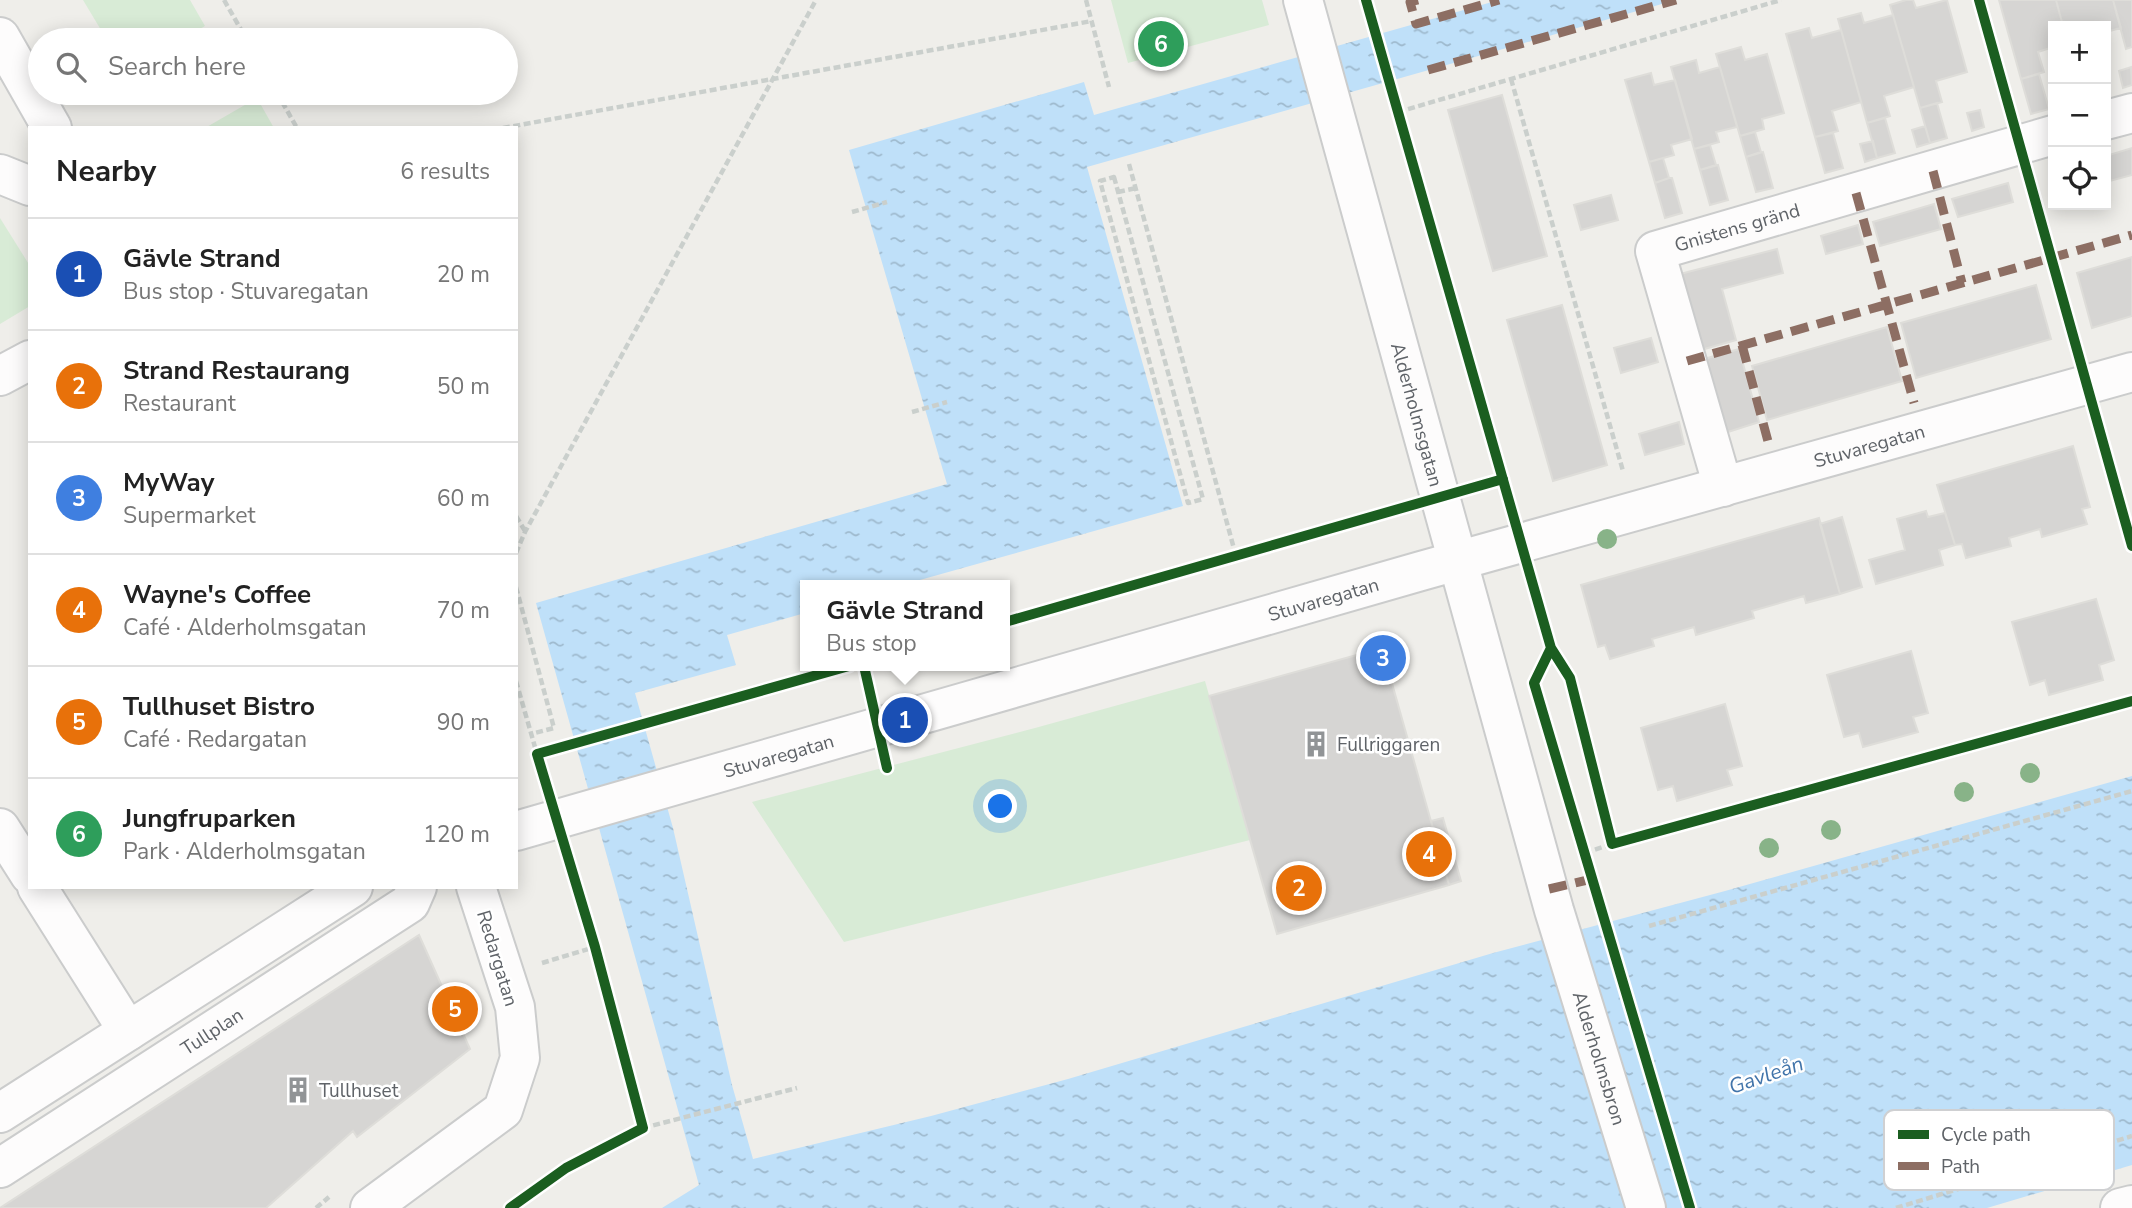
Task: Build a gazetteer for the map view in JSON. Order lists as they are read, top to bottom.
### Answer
{
  "streets": {
    "street": [
      "Gnistens gränd",
      "Alderholmsgatan",
      "Stuvaregatan",
      "Redargatan",
      "Tullplan",
      "Alderholmsbron"
    ]
  },
  "crossings": [
    ["Gnistens gränd", "Stuvaregatan"],
    ["Alderholmsgatan", "Stuvaregatan"],
    ["Alderholmsgatan", "Alderholmsbron"]
  ],
  "water": ["Gavleån"],
  "places": {
    "building": ["Fullriggaren", "Tullhuset"]
  },
  "legend": ["Cycle path", "Path"],
  "page": {
    "pins": [
      "6",
      "3",
      "1",
      "4",
      "2",
      "5"
    ],
    "map_buttons": ["+", "−"],
    "search": "Search here",
    "heading": ["Nearby", "6 results"],
    "list": [
      {
        "mark": "1",
        "name": "Gävle Strand",
        "note": "Bus stop · Stuvaregatan",
        "value": "20 m"
      },
      {
        "mark": "2",
        "name": "Strand Restaurang",
        "note": "Restaurant",
        "value": "50 m"
      },
      {
        "mark": "3",
        "name": "MyWay",
        "note": "Supermarket",
        "value": "60 m"
      },
      {
        "mark": "4",
        "name": "Wayne's Coffee",
        "note": "Café · Alderholmsgatan",
        "value": "70 m"
      },
      {
        "mark": "5",
        "name": "Tullhuset Bistro",
        "note": "Café · Redargatan",
        "value": "90 m"
      },
      {
        "mark": "6",
        "name": "Jungfruparken",
        "note": "Park · Alderholmsgatan",
        "value": "120 m"
      }
    ],
    "popup": ["Gävle Strand", "Bus stop"]
  }
}
